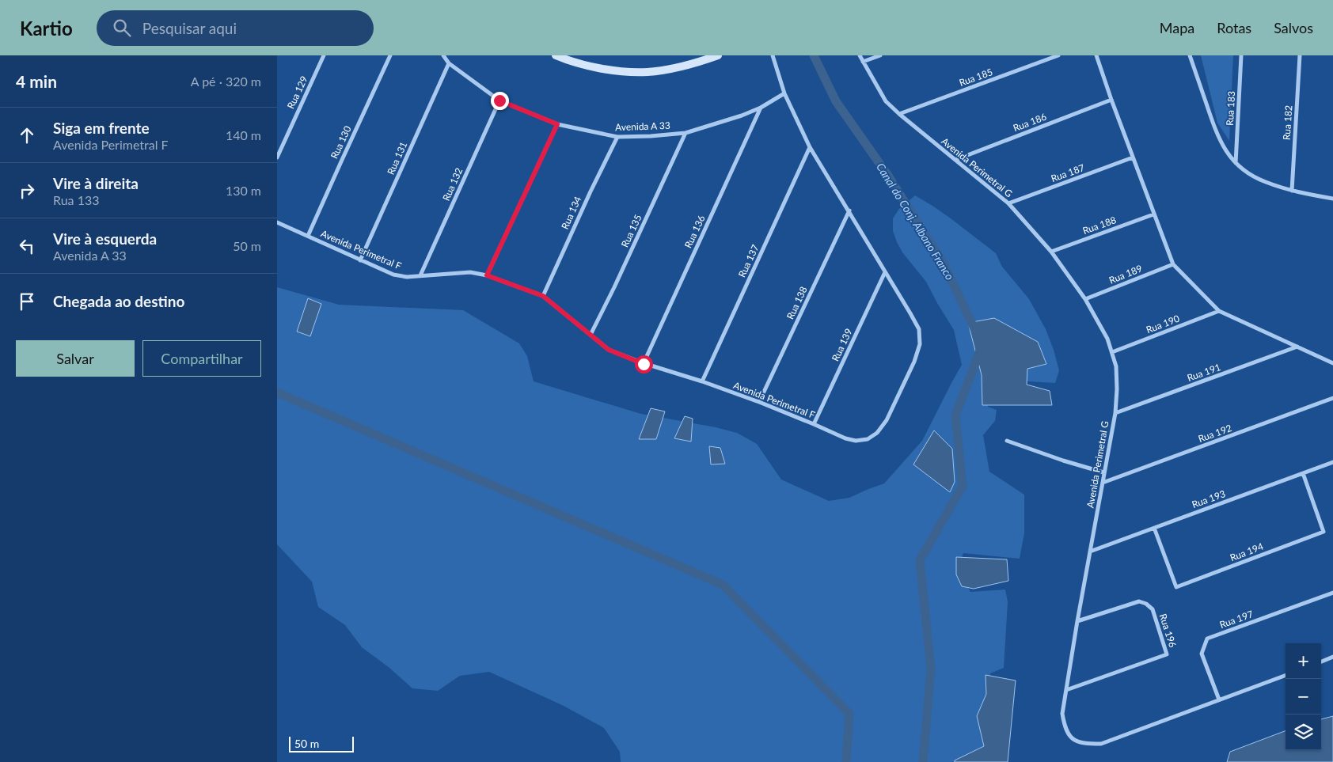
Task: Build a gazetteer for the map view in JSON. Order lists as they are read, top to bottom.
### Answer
{
  "streets": {
    "street": [
      "Rua 185",
      "Rua 129",
      "Rua 183",
      "Rua 186",
      "Rua 182",
      "Avenida A 33",
      "Rua 130",
      "Rua 131",
      "Avenida Perimetral G",
      "Rua 187",
      "Rua 132",
      "Rua 134",
      "Rua 188",
      "Rua 135",
      "Rua 136",
      "Avenida Perimetral F",
      "Rua 137",
      "Rua 189",
      "Rua 138",
      "Rua 190",
      "Rua 139",
      "Rua 191",
      "Rua 192",
      "Rua 193",
      "Rua 194",
      "Rua 197",
      "Rua 196"
    ]
  },
  "crossings": [
    ["Rua 185", "Avenida Perimetral G"],
    ["Rua 186", "Avenida Perimetral G"],
    ["Avenida A 33", "Rua 131"],
    ["Avenida A 33", "Rua 132"],
    ["Avenida A 33", "Rua 134"],
    ["Avenida A 33", "Rua 135"],
    ["Avenida A 33", "Rua 136"],
    ["Avenida A 33", "Avenida Perimetral F"],
    ["Rua 130", "Avenida Perimetral F"],
    ["Rua 131", "Avenida Perimetral F"],
    ["Avenida Perimetral G", "Rua 187"],
    ["Avenida Perimetral G", "Rua 188"],
    ["Avenida Perimetral G", "Rua 189"],
    ["Avenida Perimetral G", "Rua 190"],
    ["Avenida Perimetral G", "Rua 191"],
    ["Avenida Perimetral G", "Rua 192"],
    ["Avenida Perimetral G", "Rua 193"],
    ["Avenida Perimetral G", "Rua 197"],
    ["Avenida Perimetral G", "Rua 196"],
    ["Rua 132", "Avenida Perimetral F"],
    ["Rua 134", "Avenida Perimetral F"],
    ["Rua 135", "Avenida Perimetral F"],
    ["Rua 136", "Avenida Perimetral F"],
    ["Avenida Perimetral F", "Rua 137"],
    ["Avenida Perimetral F", "Rua 138"],
    ["Avenida Perimetral F", "Rua 139"],
    ["Rua 193", "Rua 194"]
  ],
  "water": ["Canal do Conj. Albano Franco"],
  "scale_bar": "50 m",
  "page": {
    "header": "Kartio",
    "search": "Pesquisar aqui",
    "nav": ["Mapa", "Rotas", "Salvos"],
    "heading": ["4 min", "A pé · 320 m"],
    "list": [
      ["Siga em frente", "Avenida Perimetral F", "140 m"],
      ["Vire à direita", "Rua 133", "130 m"],
      ["Vire à esquerda", "Avenida A 33", "50 m"],
      "Chegada ao destino"
    ],
    "buttons": ["Salvar", "Compartilhar"],
    "map_buttons": ["+", "−"],
    "scale": "50 m"
  }
}
